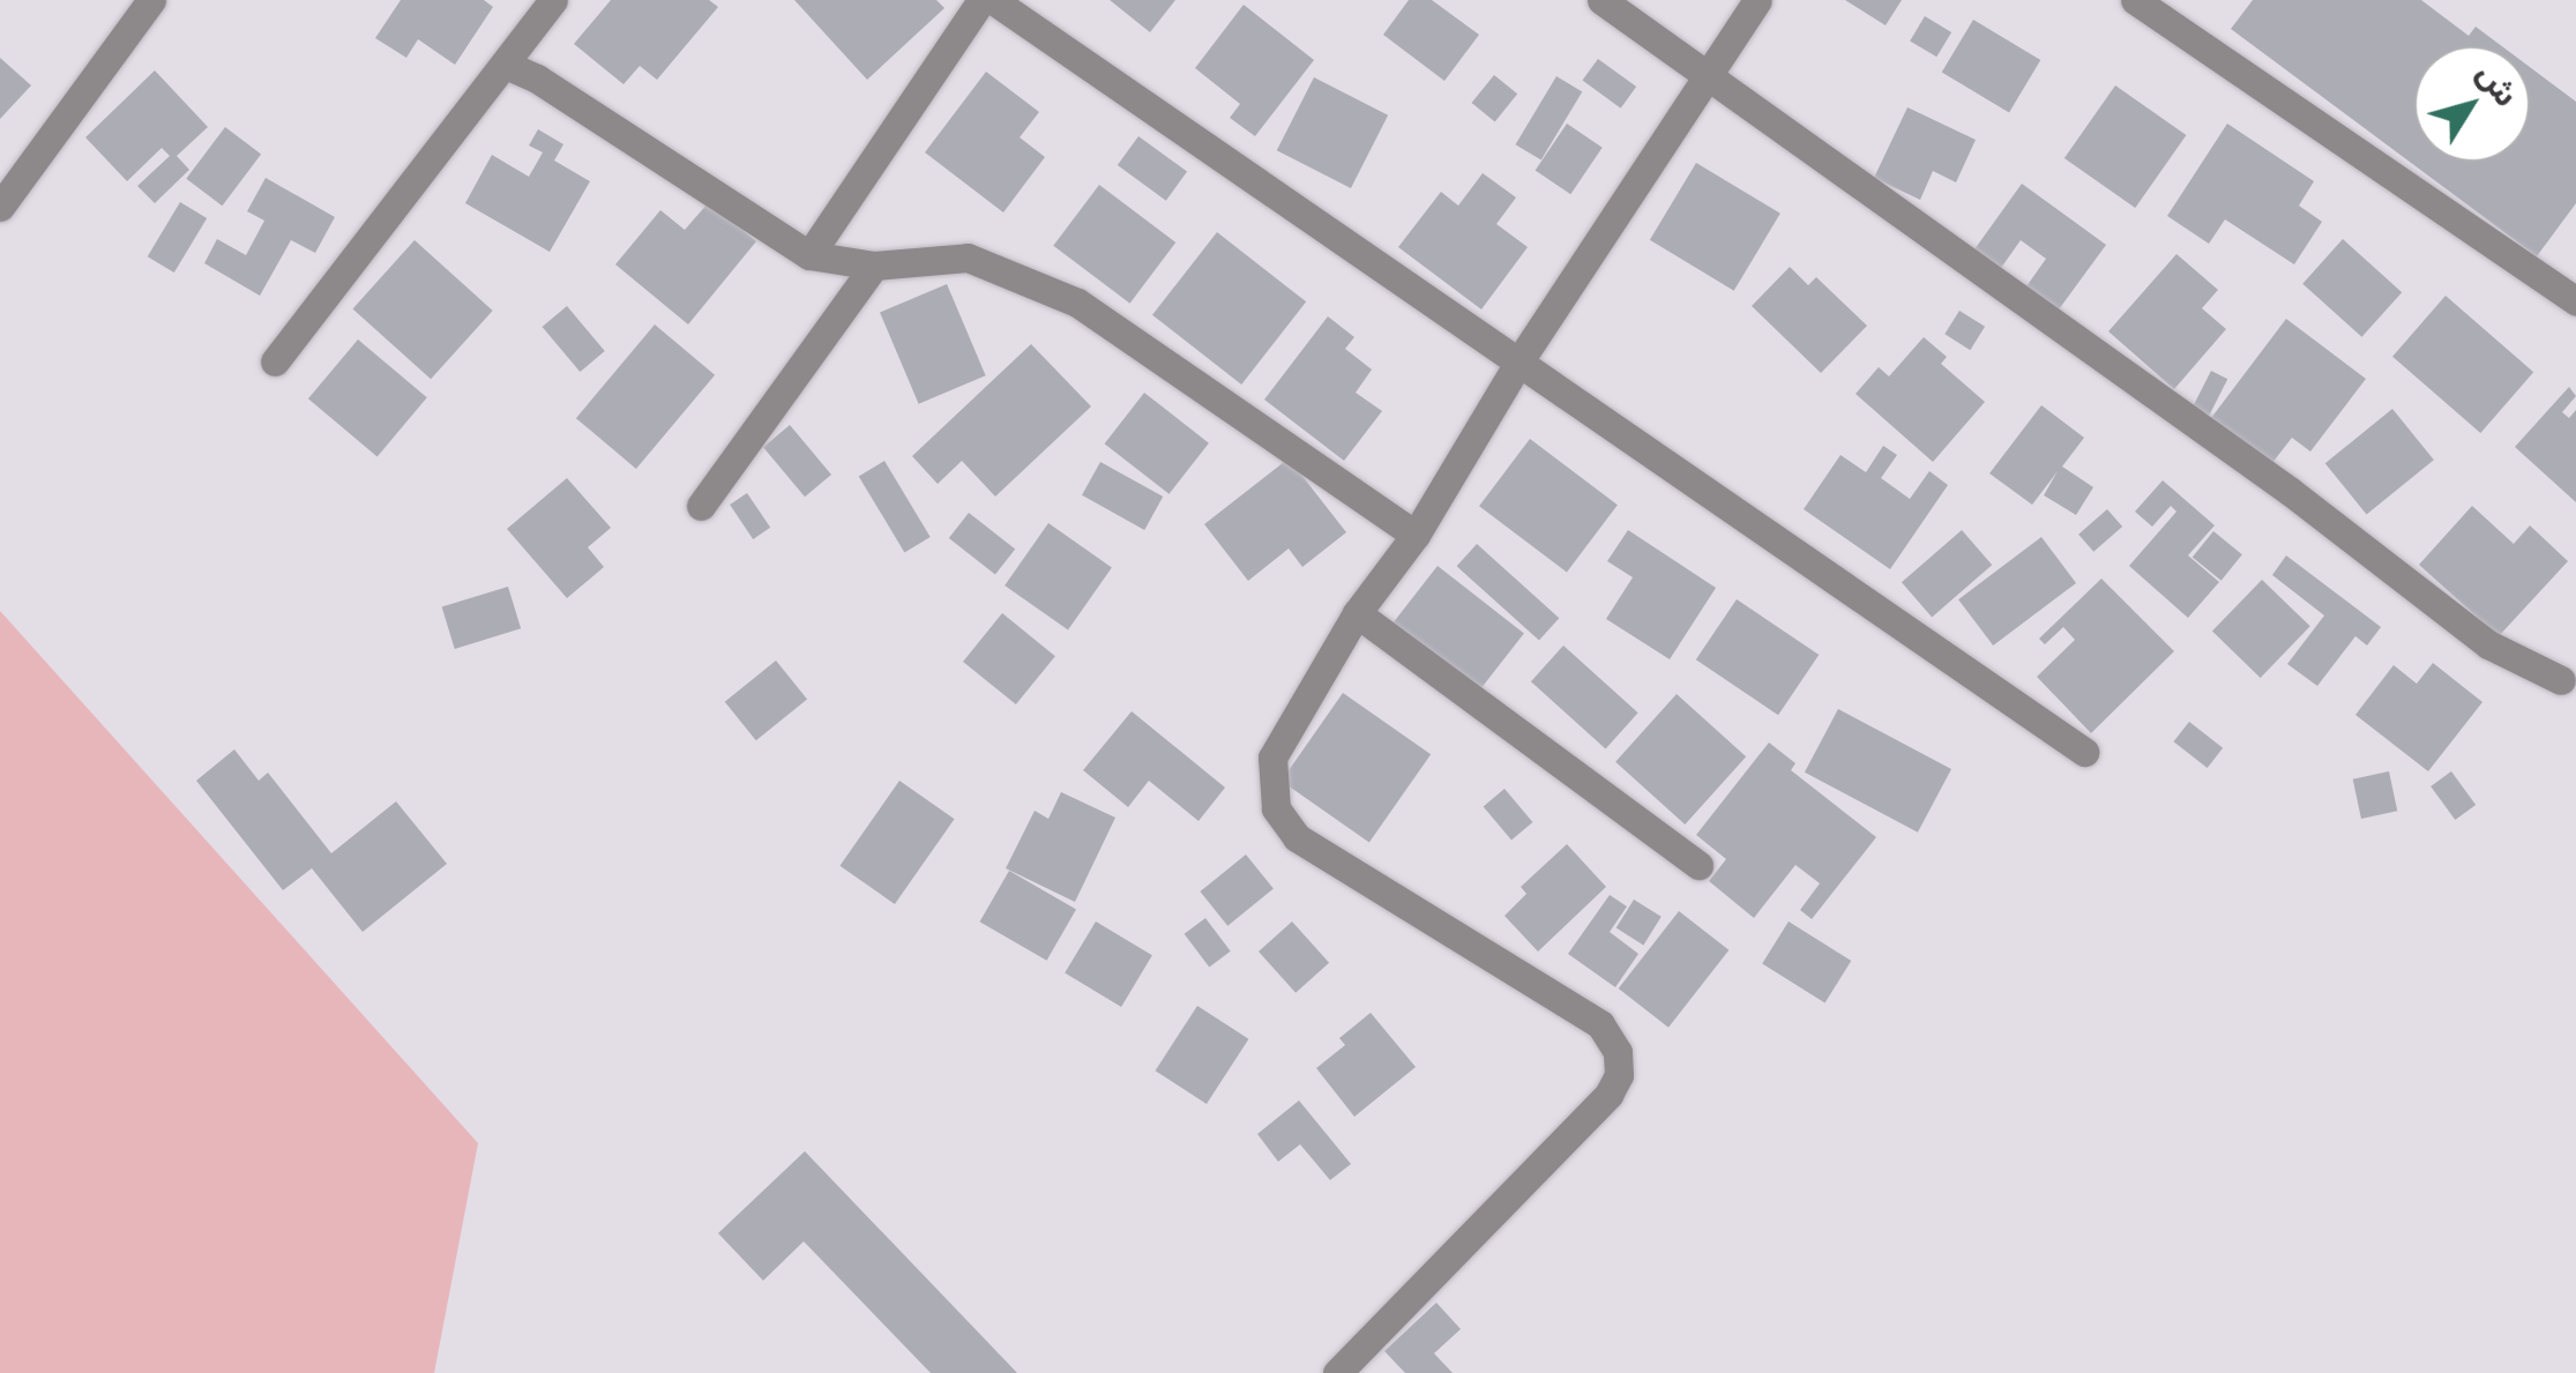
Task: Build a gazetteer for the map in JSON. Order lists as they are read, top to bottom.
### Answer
{
  "north": "top right"
}
